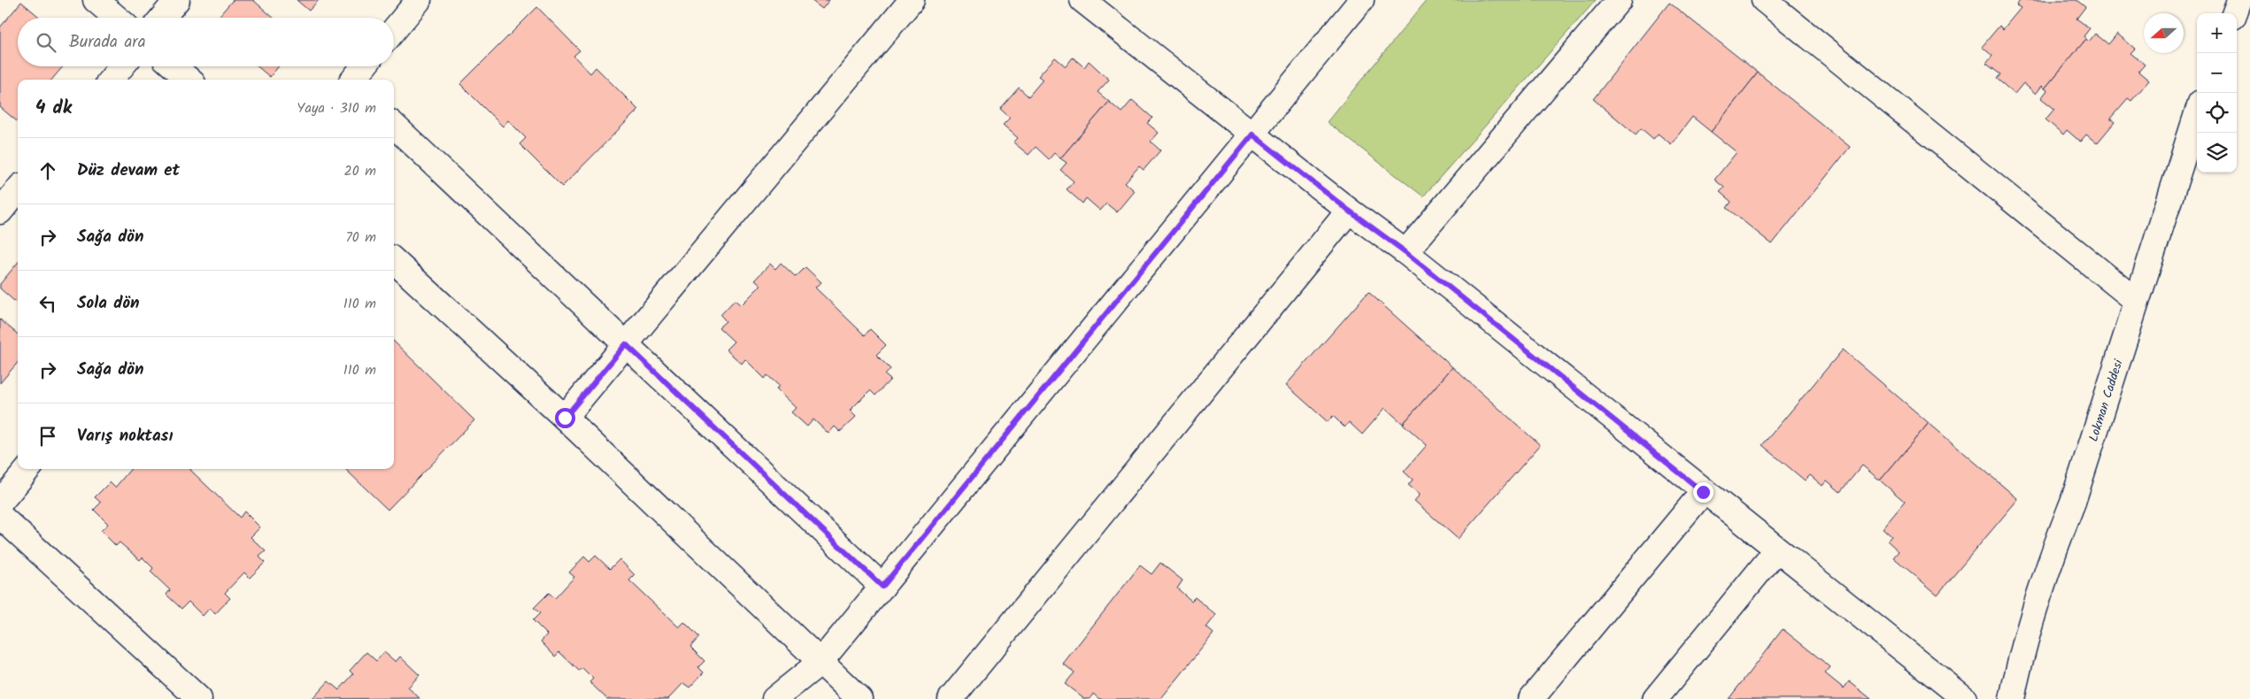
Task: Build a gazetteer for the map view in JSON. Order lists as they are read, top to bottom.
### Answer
{
  "streets": {
    "street": ["Lokman Caddesi"]
  },
  "north": "left",
  "page": {
    "map_buttons": ["+", "−"],
    "search": "Burada ara",
    "heading": ["4 dk", "Yaya · 310 m"],
    "list": [
      ["Düz devam et", "20 m"],
      ["Sağa dön", "70 m"],
      ["Sola dön", "110 m"],
      ["Sağa dön", "110 m"],
      "Varış noktası"
    ]
  }
}
